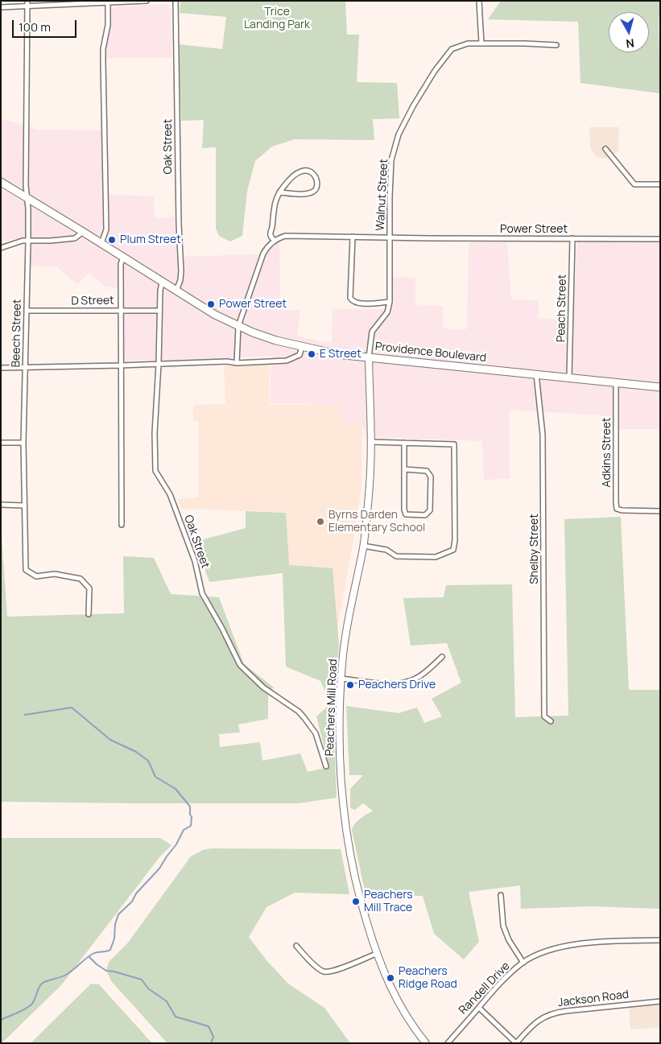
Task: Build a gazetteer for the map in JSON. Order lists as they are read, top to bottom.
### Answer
{
  "streets": {
    "highway": ["Providence Boulevard"],
    "main road": ["Peachers Mill Road"],
    "street": [
      "Oak Street",
      "Walnut Street",
      "Power Street",
      "D Street",
      "Peach Street",
      "Beech Street",
      "Adkins Street",
      "Shelby Street",
      "Randell Drive",
      "Jackson Road"
    ]
  },
  "crossings": [
    ["Oak Street", "D Street"],
    ["Oak Street", "Providence Boulevard"],
    ["Walnut Street", "Power Street"],
    ["Walnut Street", "Providence Boulevard"],
    ["Walnut Street", "Peachers Mill Road"],
    ["Power Street", "Peach Street"],
    ["D Street", "Beech Street"],
    ["Peach Street", "Providence Boulevard"],
    ["Beech Street", "Providence Boulevard"],
    ["Providence Boulevard", "Adkins Street"],
    ["Providence Boulevard", "Shelby Street"],
    ["Providence Boulevard", "Peachers Mill Road"]
  ],
  "parks": ["Trice Landing Park"],
  "places": [
    "Plum Street",
    "Power Street",
    "E Street",
    "Byrns Darden Elementary School",
    "Peachers Drive",
    "Peachers Mill Trace",
    "Peachers Ridge Road"
  ],
  "scale_bar": "100 m",
  "north": "bottom"
}
